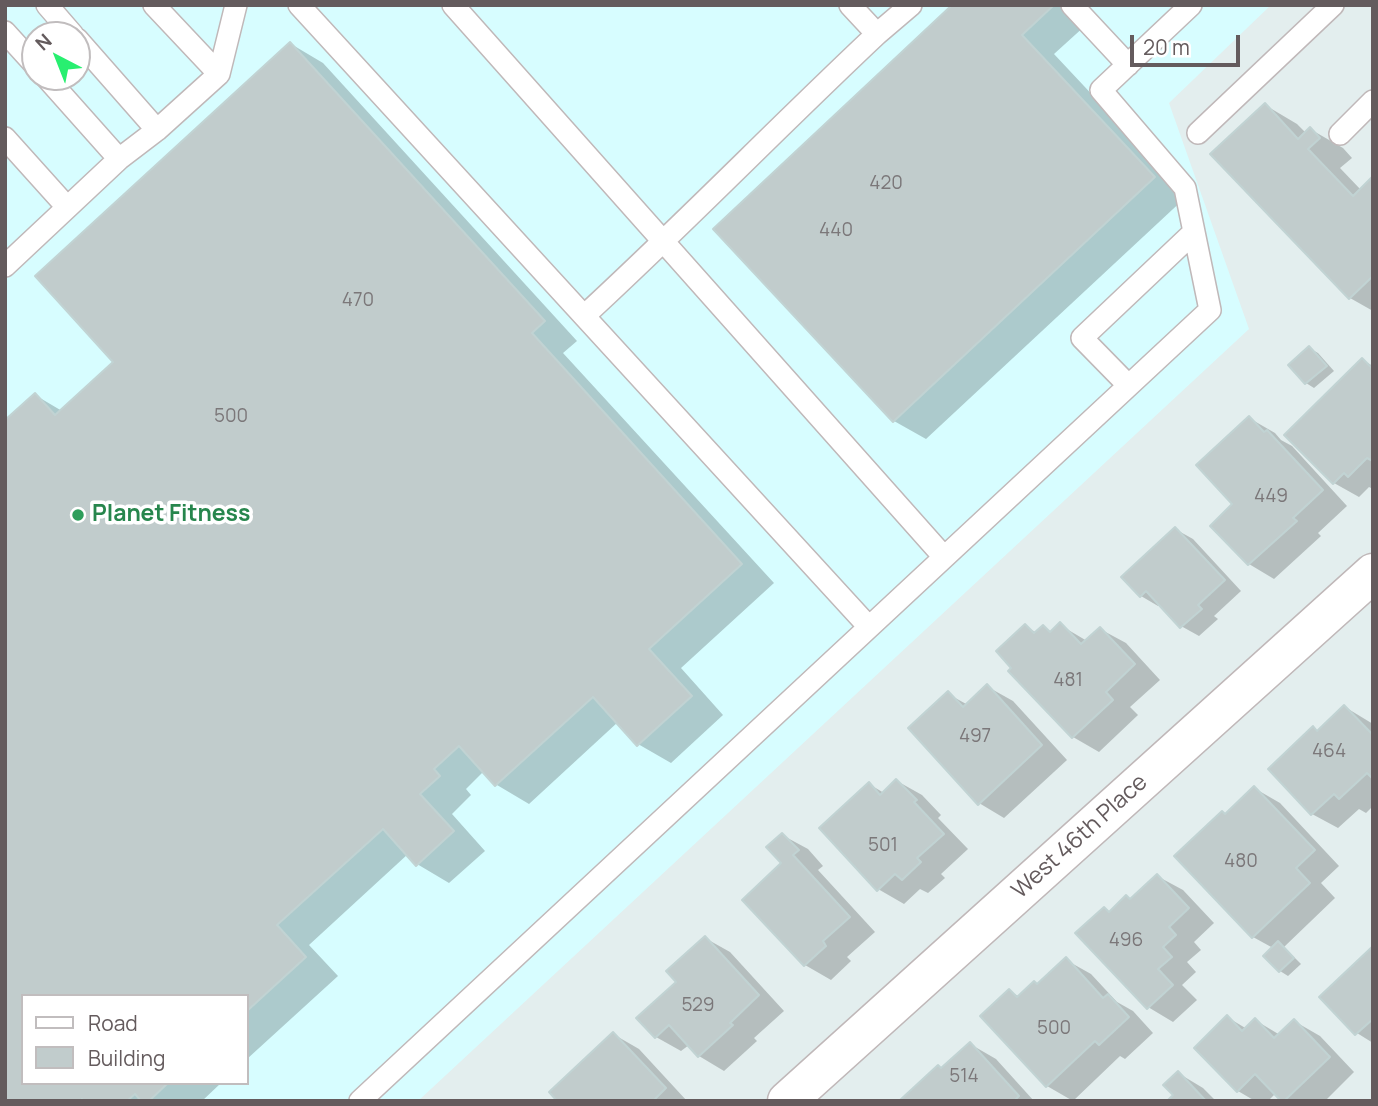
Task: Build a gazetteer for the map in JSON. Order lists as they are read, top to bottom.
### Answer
{
  "streets": {
    "street": ["West 46th Place"]
  },
  "places": ["Planet Fitness"],
  "house_numbers": [
    "420",
    "440",
    "470",
    "500",
    "449",
    "481",
    "497",
    "464",
    "501",
    "480",
    "496",
    "529",
    "500",
    "514"
  ],
  "legend": ["Road", "Building"],
  "scale_bar": "20 m",
  "north": "top left"
}
